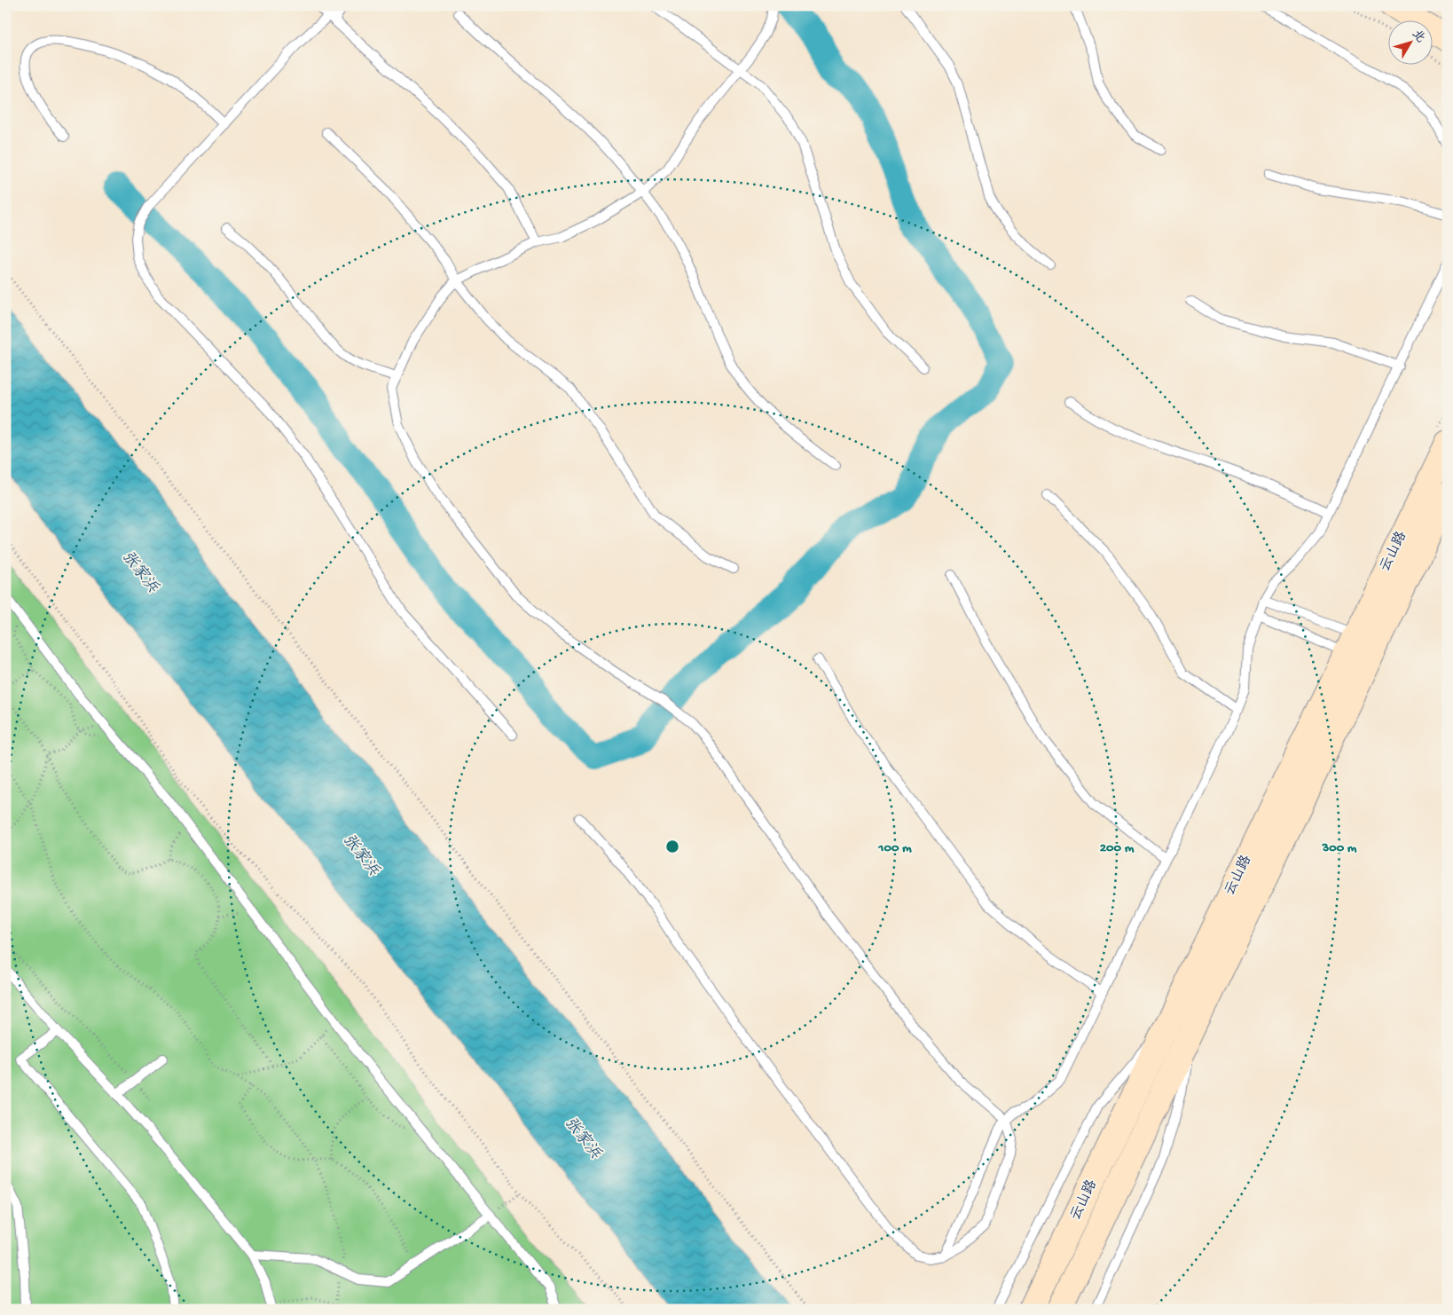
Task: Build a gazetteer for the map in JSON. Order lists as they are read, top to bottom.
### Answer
{
  "streets": {
    "main road": ["云山路"]
  },
  "water": ["张家浜"],
  "north": "top right",
  "rings": ["100 m", "200 m", "300 m"]
}
